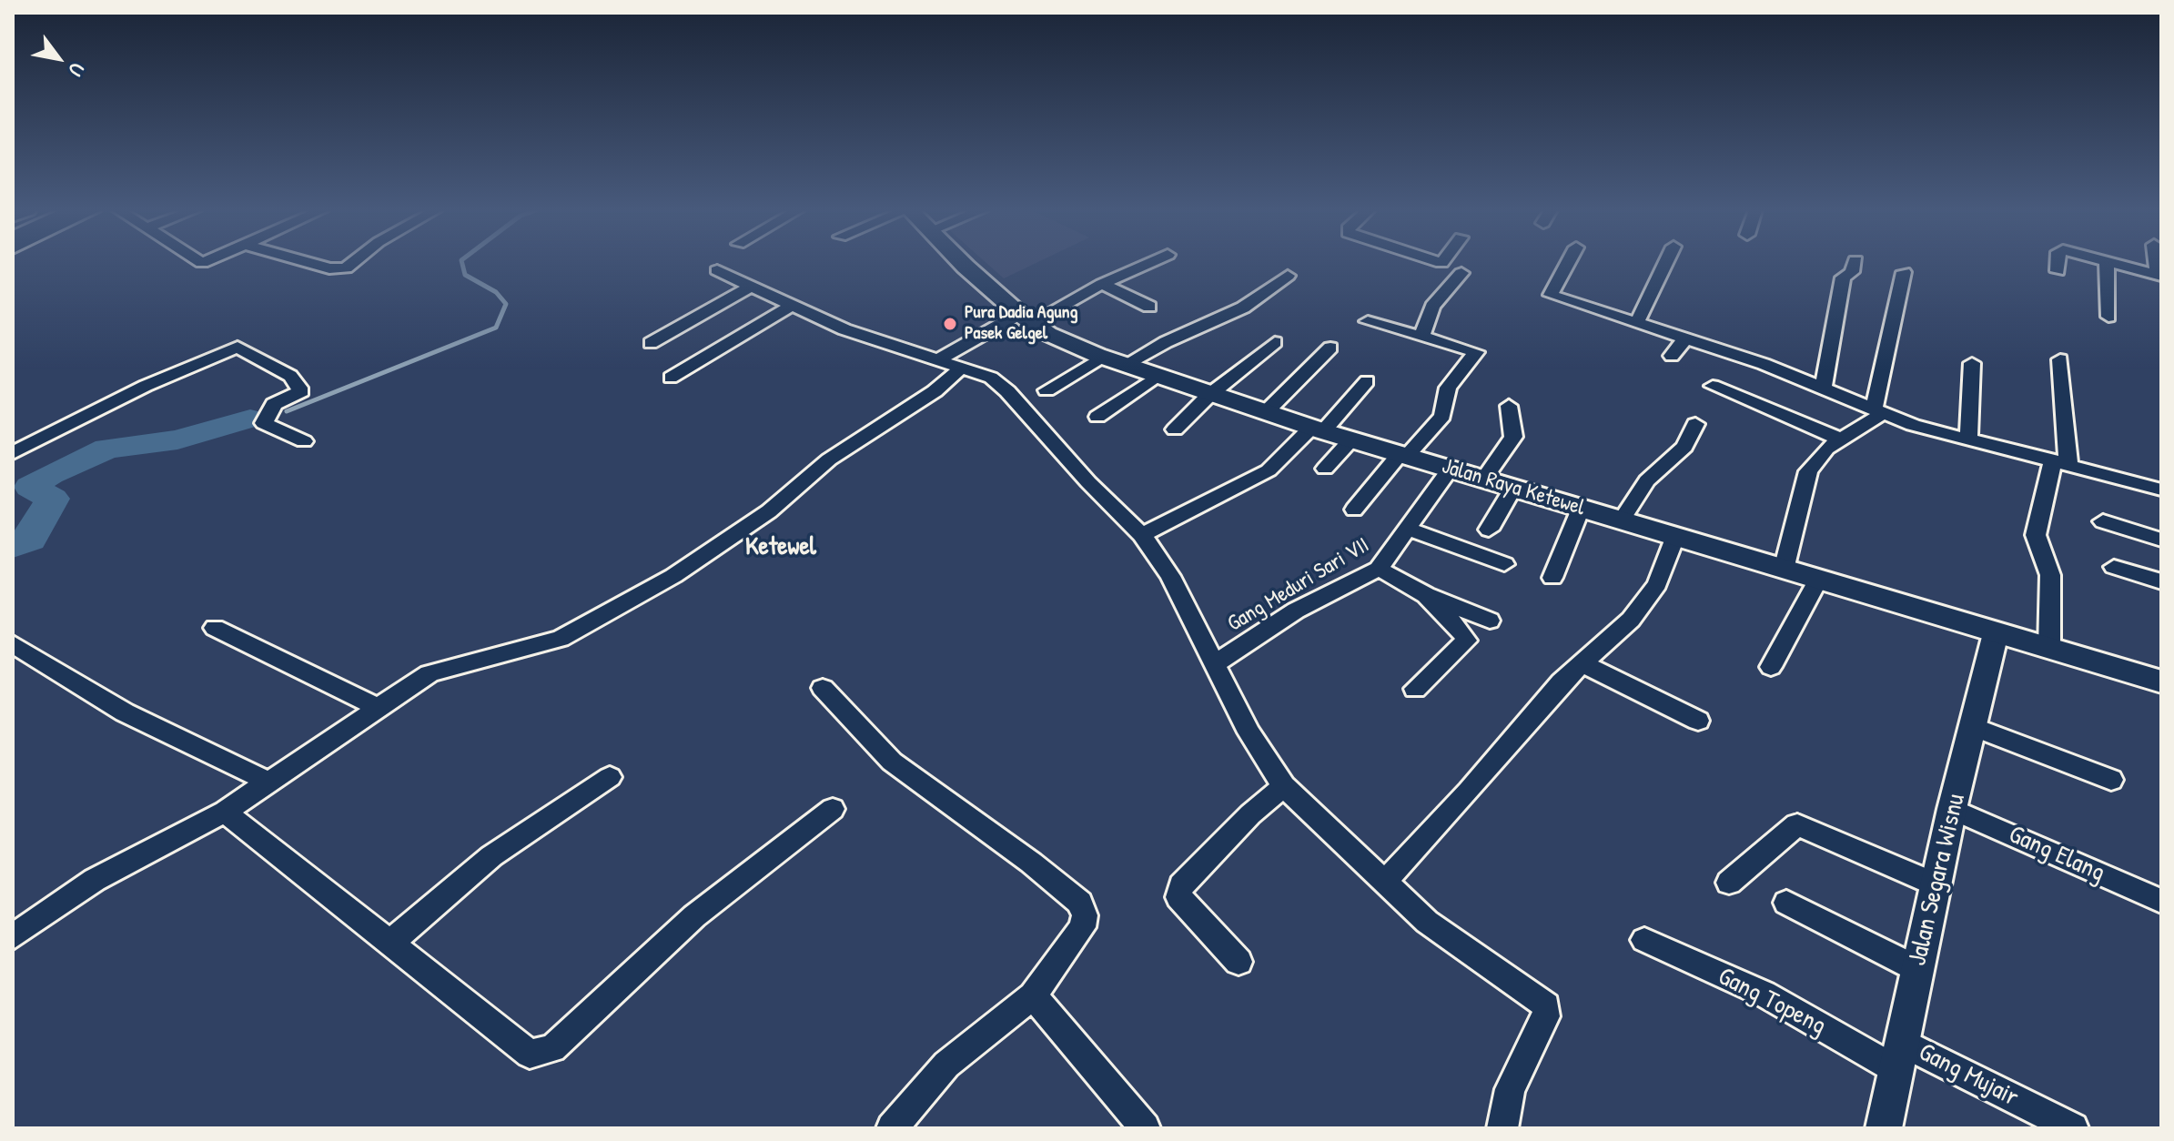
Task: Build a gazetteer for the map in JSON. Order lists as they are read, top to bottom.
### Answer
{
  "streets": {
    "main road": ["Jalan Raya Ketewel"],
    "street": [
      "Gang Meduri Sari VII",
      "Gang Elang",
      "Jalan Segara Wisnu",
      "Gang Topeng",
      "Gang Mujair"
    ]
  },
  "crossings": [
    ["Jalan Raya Ketewel", "Gang Meduri Sari VII"],
    ["Jalan Raya Ketewel", "Jalan Segara Wisnu"],
    ["Gang Elang", "Jalan Segara Wisnu"],
    ["Jalan Segara Wisnu", "Gang Topeng"],
    ["Jalan Segara Wisnu", "Gang Mujair"],
    ["Gang Topeng", "Gang Mujair"]
  ],
  "districts": ["Ketewel"],
  "places": ["Pura Dadia Agung Pasek Gelgel"],
  "north": "bottom right"
}
